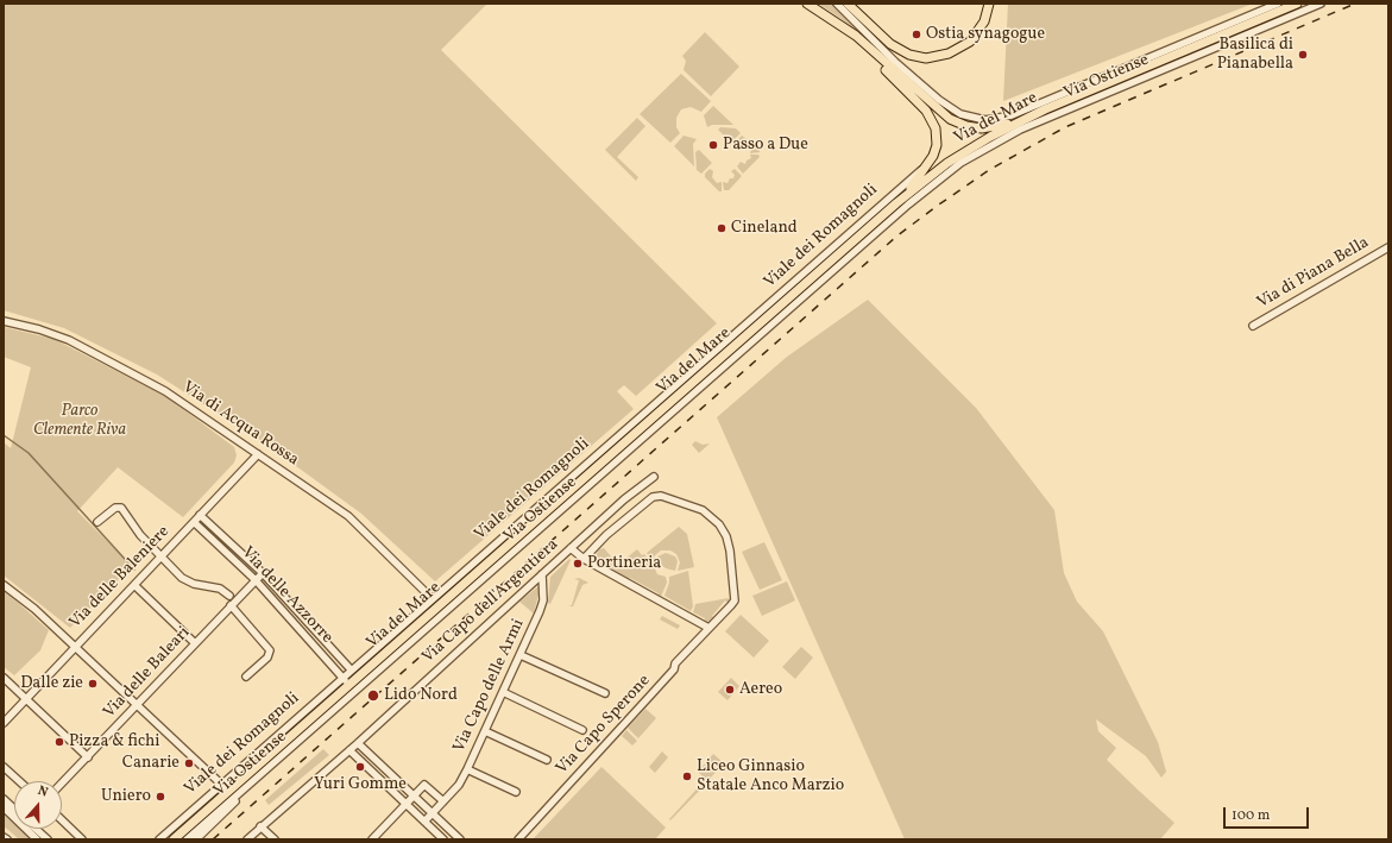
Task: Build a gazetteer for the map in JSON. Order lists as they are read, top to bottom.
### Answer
{
  "streets": {
    "main road": ["Via del Mare", "Viale dei Romagnoli"],
    "street": [
      "Via Ostiense",
      "Via di Piana Bella",
      "Via di Acqua Rossa",
      "Via delle Baleniere",
      "Via delle Azzorre",
      "Via Capo dell'Argentiera",
      "Via delle Baleari",
      "Via Capo delle Armi",
      "Via Capo Sperone"
    ]
  },
  "crossings": [
    ["Via Ostiense", "Via delle Azzorre"],
    ["Via del Mare", "Viale dei Romagnoli"],
    ["Via del Mare", "Via delle Azzorre"],
    ["Viale dei Romagnoli", "Via di Acqua Rossa"],
    ["Viale dei Romagnoli", "Via delle Azzorre"],
    ["Via di Acqua Rossa", "Via delle Baleniere"],
    ["Via delle Baleniere", "Via delle Azzorre"],
    ["Via delle Azzorre", "Via delle Baleari"],
    ["Via Capo dell'Argentiera", "Via Capo delle Armi"]
  ],
  "parks": ["Parco Clemente Riva"],
  "places": [
    "Ostia synagogue",
    "Basilica di Pianabella",
    "Passo a Due",
    "Cineland",
    "Portineria",
    "Dalle zie",
    "Aereo",
    "Lido Nord",
    "Pizza & fichi",
    "Canarie",
    "Yuri Gomme",
    "Liceo Ginnasio Statale Anco Marzio",
    "Uniero"
  ],
  "scale_bar": "100 m",
  "north": "top"
}
